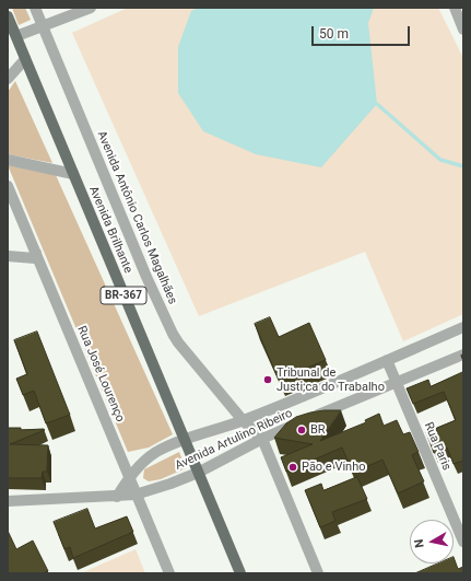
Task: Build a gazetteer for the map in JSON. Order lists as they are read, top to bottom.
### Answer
{
  "streets": {
    "main road": ["Avenida Brilhante", "BR-367"],
    "street": [
      "Avenida Antônio Carlos Magalhães",
      "Rua José Lourenço",
      "Avenida Artulino Ribeiro",
      "Rua Paris"
    ]
  },
  "crossings": [
    ["Avenida Antônio Carlos Magalhães", "Avenida Artulino Ribeiro"],
    ["Avenida Brilhante", "Avenida Artulino Ribeiro"],
    ["Rua José Lourenço", "Avenida Artulino Ribeiro"],
    ["Avenida Artulino Ribeiro", "Rua Paris"]
  ],
  "places": ["Tribunal de Justi;ca do Trabalho", "BR", "Pão e Vinho"],
  "scale_bar": "50 m",
  "north": "left"
}
